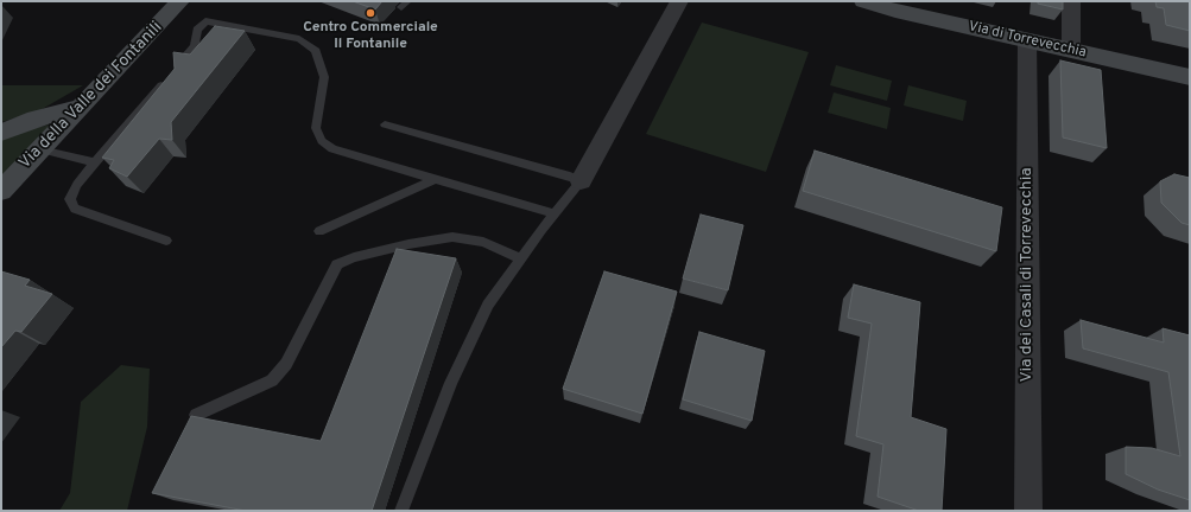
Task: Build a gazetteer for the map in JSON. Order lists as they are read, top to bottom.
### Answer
{
  "streets": {
    "street": ["Via di Torrevecchia", "Via della Valle dei Fontanili", "Via dei Casali di Torrevecchia"]
  },
  "crossings": [
    ["Via di Torrevecchia", "Via dei Casali di Torrevecchia"]
  ],
  "places": ["Centro Commerciale Il Fontanile"]
}
